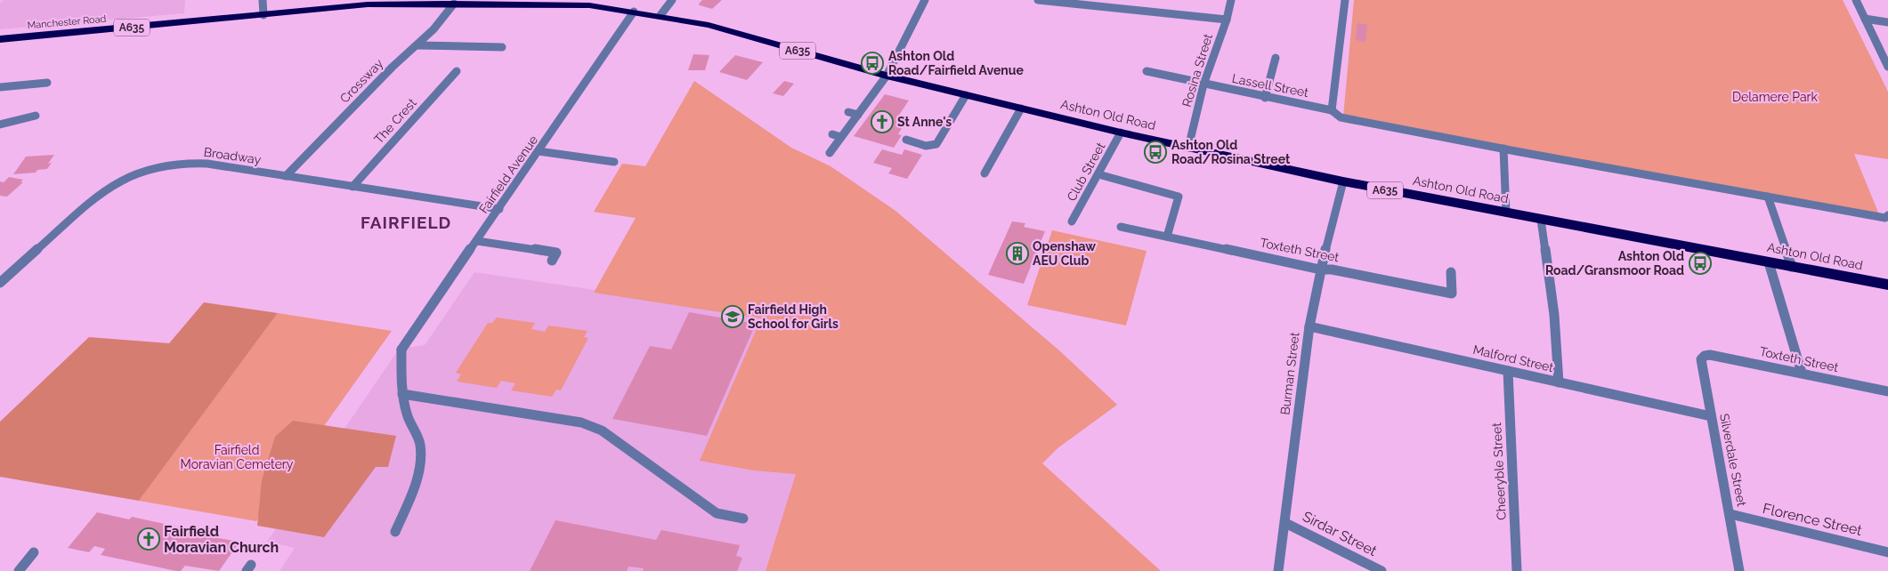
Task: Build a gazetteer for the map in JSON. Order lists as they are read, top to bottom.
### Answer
{
  "streets": {
    "highway": ["Manchester Road", "A635", "Ashton Old Road"],
    "street": [
      "Rosina Street",
      "Crossway",
      "Lassell Street",
      "The Crest",
      "Broadway",
      "Club Street",
      "Fairfield Avenue",
      "Toxteth Street",
      "Malford Street",
      "Burman Street",
      "Silverdale Street",
      "Cheeryble Street",
      "Florence Street",
      "Sirdar Street"
    ]
  },
  "crossings": [
    ["Manchester Road", "Crossway"],
    ["Manchester Road", "Ashton Old Road"],
    ["Rosina Street", "Lassell Street"],
    ["Rosina Street", "Ashton Old Road"],
    ["Crossway", "Broadway"],
    ["Ashton Old Road", "Club Street"],
    ["Ashton Old Road", "Fairfield Avenue"],
    ["Ashton Old Road", "Burman Street"],
    ["The Crest", "Broadway"],
    ["Broadway", "Fairfield Avenue"],
    ["Toxteth Street", "Burman Street"],
    ["Toxteth Street", "Silverdale Street"],
    ["Malford Street", "Burman Street"],
    ["Malford Street", "Silverdale Street"],
    ["Malford Street", "Cheeryble Street"],
    ["Burman Street", "Sirdar Street"],
    ["Silverdale Street", "Florence Street"]
  ],
  "districts": ["FAIRFIELD"],
  "parks": ["Delamere Park", "Fairfield Moravian Cemetery"],
  "places": {
    "bus stop": ["Ashton Old Road/Fairfield Avenue", "Ashton Old Road/Rosina Street", "Ashton Old Road/Gransmoor Road"],
    "church": ["St Anne's", "Fairfield Moravian Church"],
    "building": ["Openshaw AEU Club"],
    "school or university": ["Fairfield High School for Girls"]
  }
}
